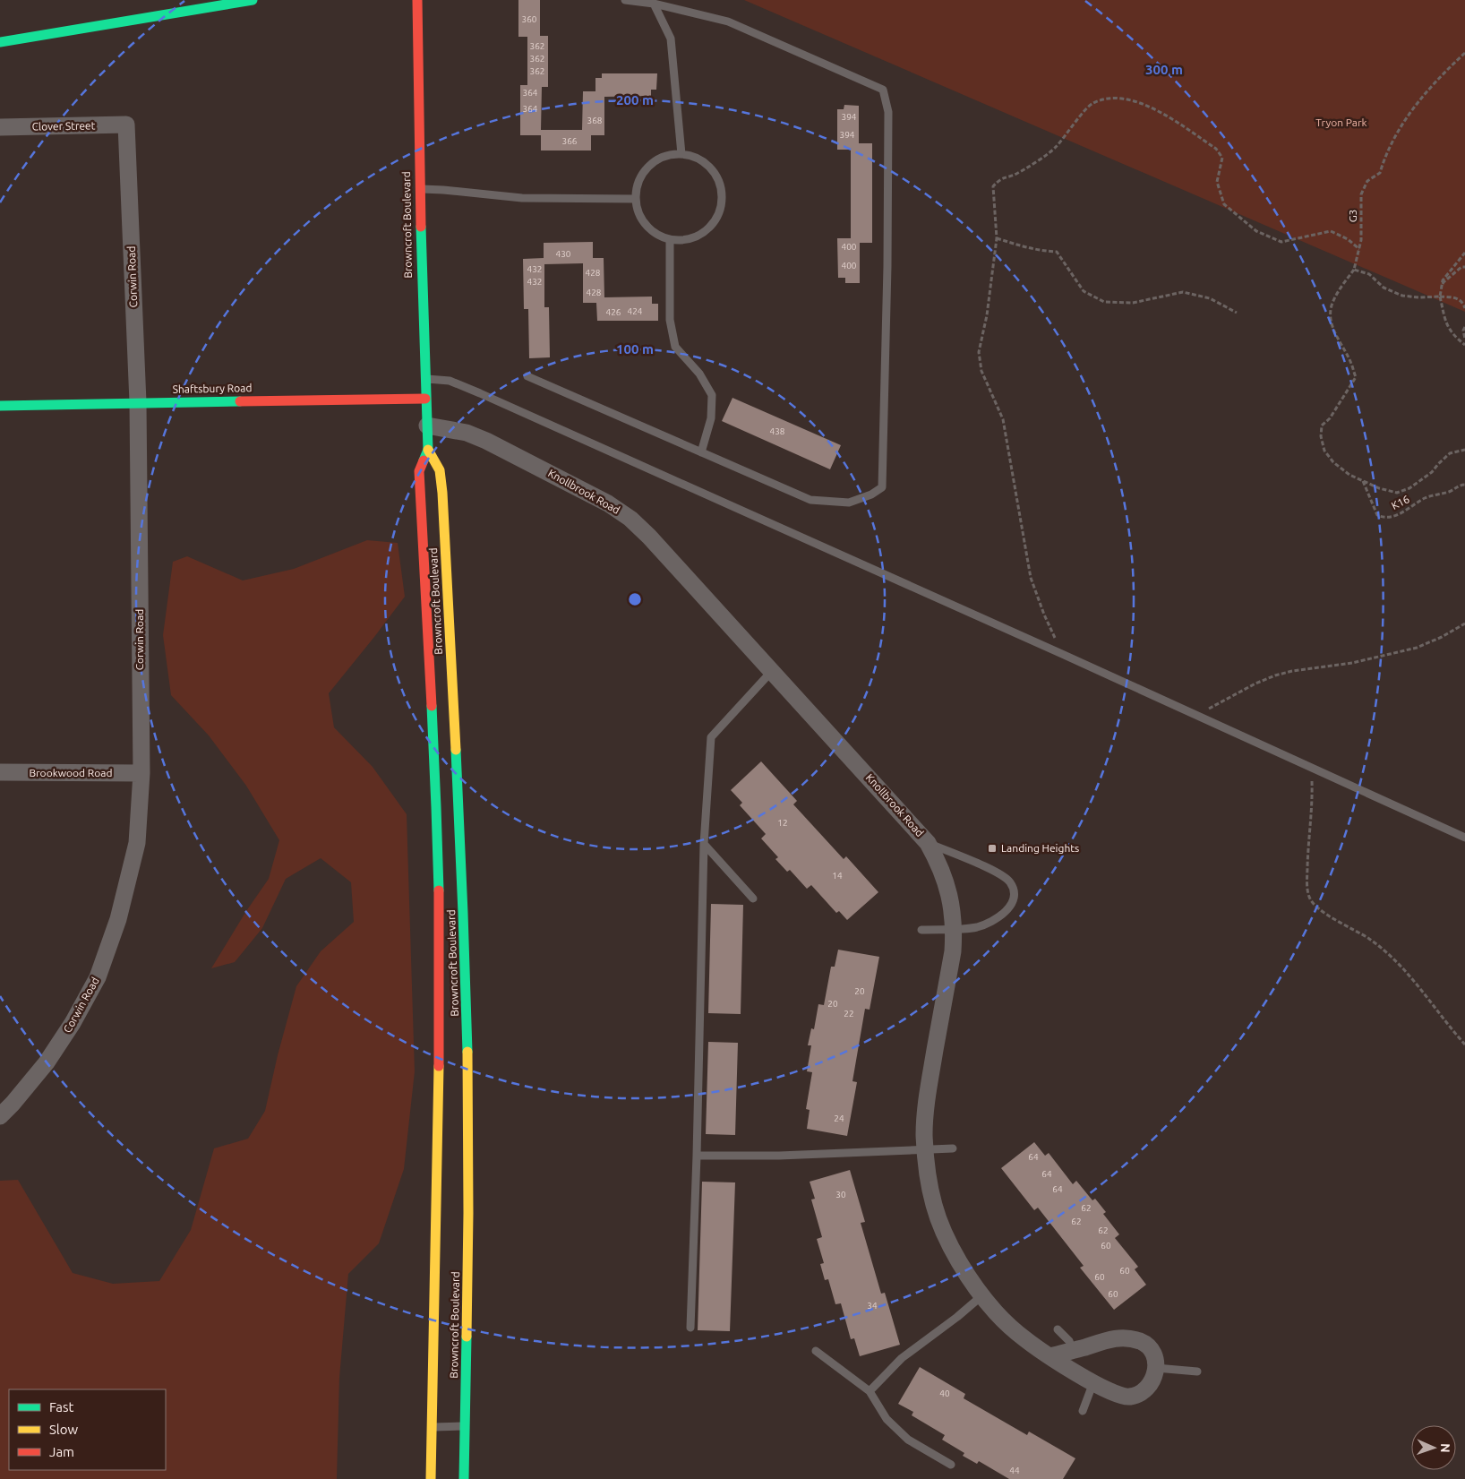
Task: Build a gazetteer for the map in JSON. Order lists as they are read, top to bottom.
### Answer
{
  "streets": {
    "main road": ["Browncroft Boulevard", "Shaftsbury Road"],
    "street": [
      "Clover Street",
      "Corwin Road",
      "Knollbrook Road",
      "Brookwood Road"
    ],
    "path": ["G3", "K16"]
  },
  "crossings": [
    ["Clover Street", "Corwin Road"],
    ["Browncroft Boulevard", "Shaftsbury Road"],
    ["Browncroft Boulevard", "Knollbrook Road"],
    ["Corwin Road", "Shaftsbury Road"],
    ["Corwin Road", "Brookwood Road"]
  ],
  "parks": ["Tryon Park"],
  "places": {
    "transit": ["Landing Heights"]
  },
  "house_numbers": [
    "360",
    "362",
    "362",
    "362",
    "364",
    "364",
    "394",
    "368",
    "394",
    "366",
    "400",
    "430",
    "400",
    "432",
    "428",
    "432",
    "428",
    "424",
    "426",
    "438",
    "12",
    "14",
    "20",
    "20",
    "22",
    "24",
    "64",
    "64",
    "64",
    "30",
    "62",
    "62",
    "62",
    "60",
    "60",
    "60",
    "60",
    "34",
    "40",
    "44"
  ],
  "legend": ["Fast", "Slow", "Jam"],
  "north": "right",
  "rings": ["300 m", "200 m", "100 m"]
}
